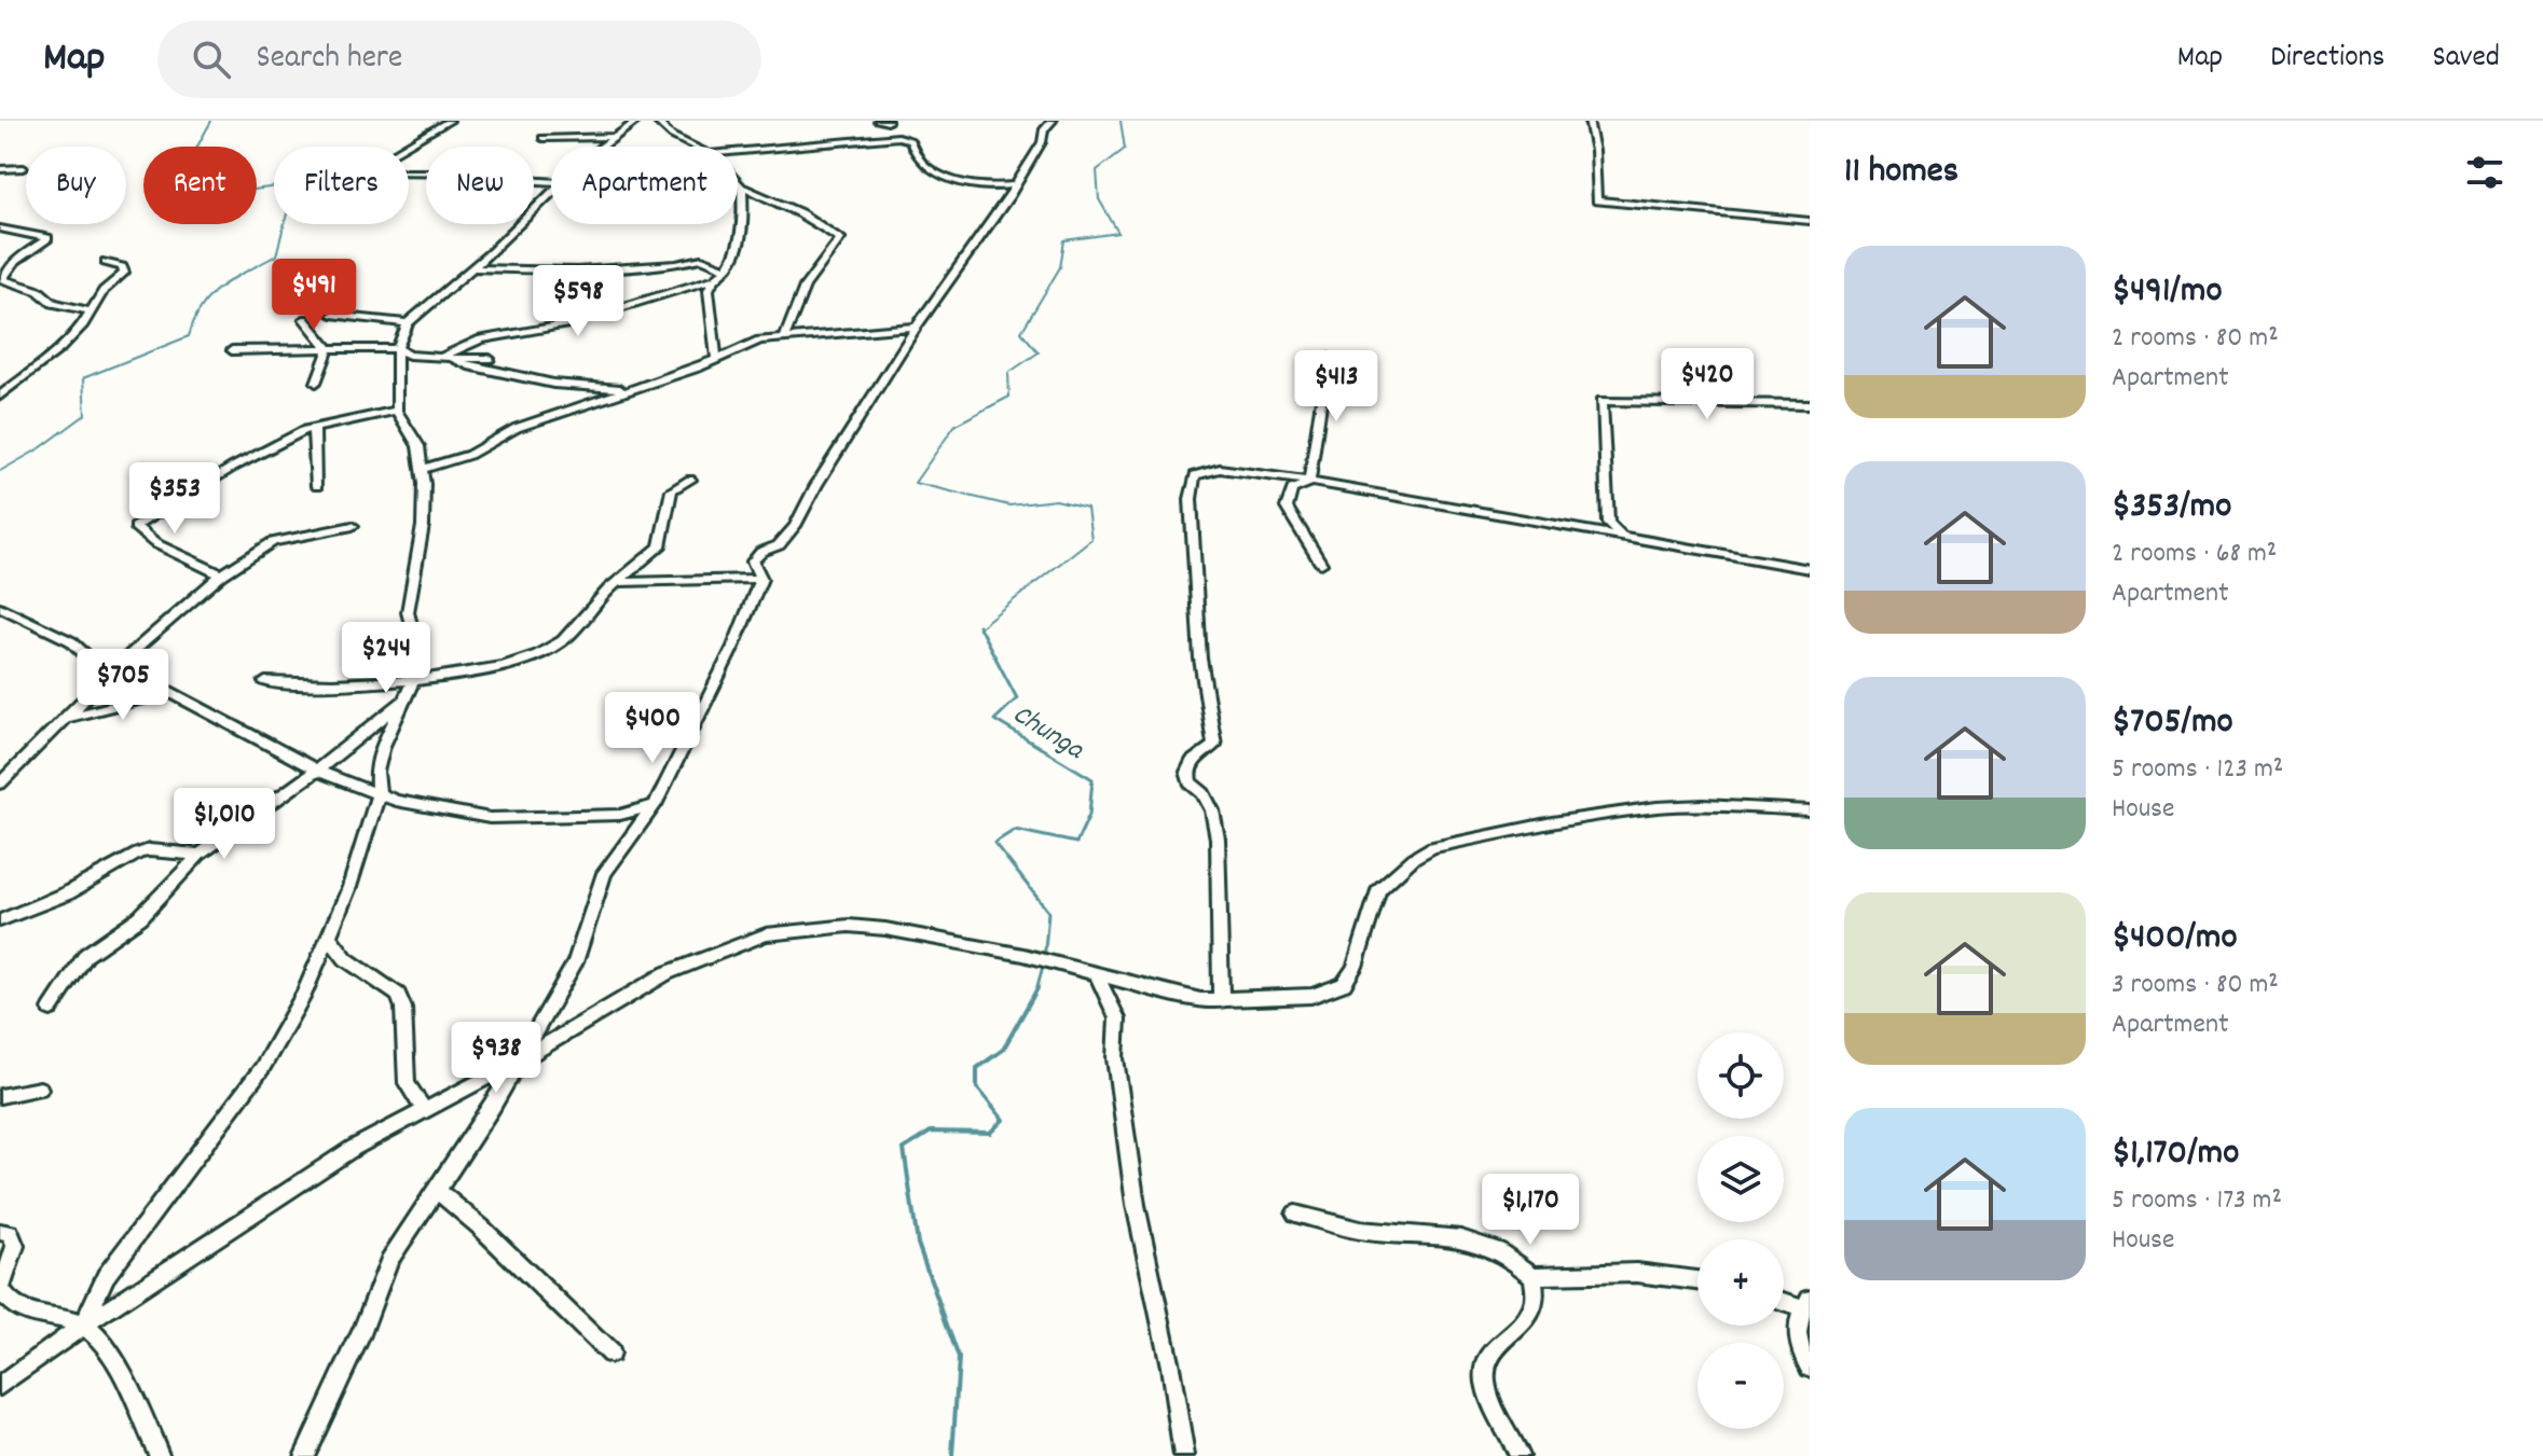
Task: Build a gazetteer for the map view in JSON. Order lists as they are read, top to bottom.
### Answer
{
  "water": ["Chunga"],
  "page": {
    "header": "Map",
    "search": "Search here",
    "nav": ["Map", "Directions", "Saved"],
    "heading": "11 homes",
    "chip": [
      "Buy",
      "Rent",
      "Filters",
      "New",
      "Apartment"
    ],
    "list": [
      {
        "name": "$491/mo",
        "note": "2 rooms · 80 m² · Apartment"
      },
      {
        "name": "$353/mo",
        "note": "2 rooms · 68 m² · Apartment"
      },
      {
        "name": "$705/mo",
        "note": "5 rooms · 123 m² · House"
      },
      {
        "name": "$400/mo",
        "note": "3 rooms · 80 m² · Apartment"
      },
      {
        "name": "$1,170/mo",
        "note": "5 rooms · 173 m² · House"
      }
    ],
    "price": [
      "$491",
      "$598",
      "$420",
      "$413",
      "$353",
      "$244",
      "$705",
      "$400",
      "$1,010",
      "$938",
      "$1,170"
    ],
    "map_buttons": ["+", "−"]
  }
}
